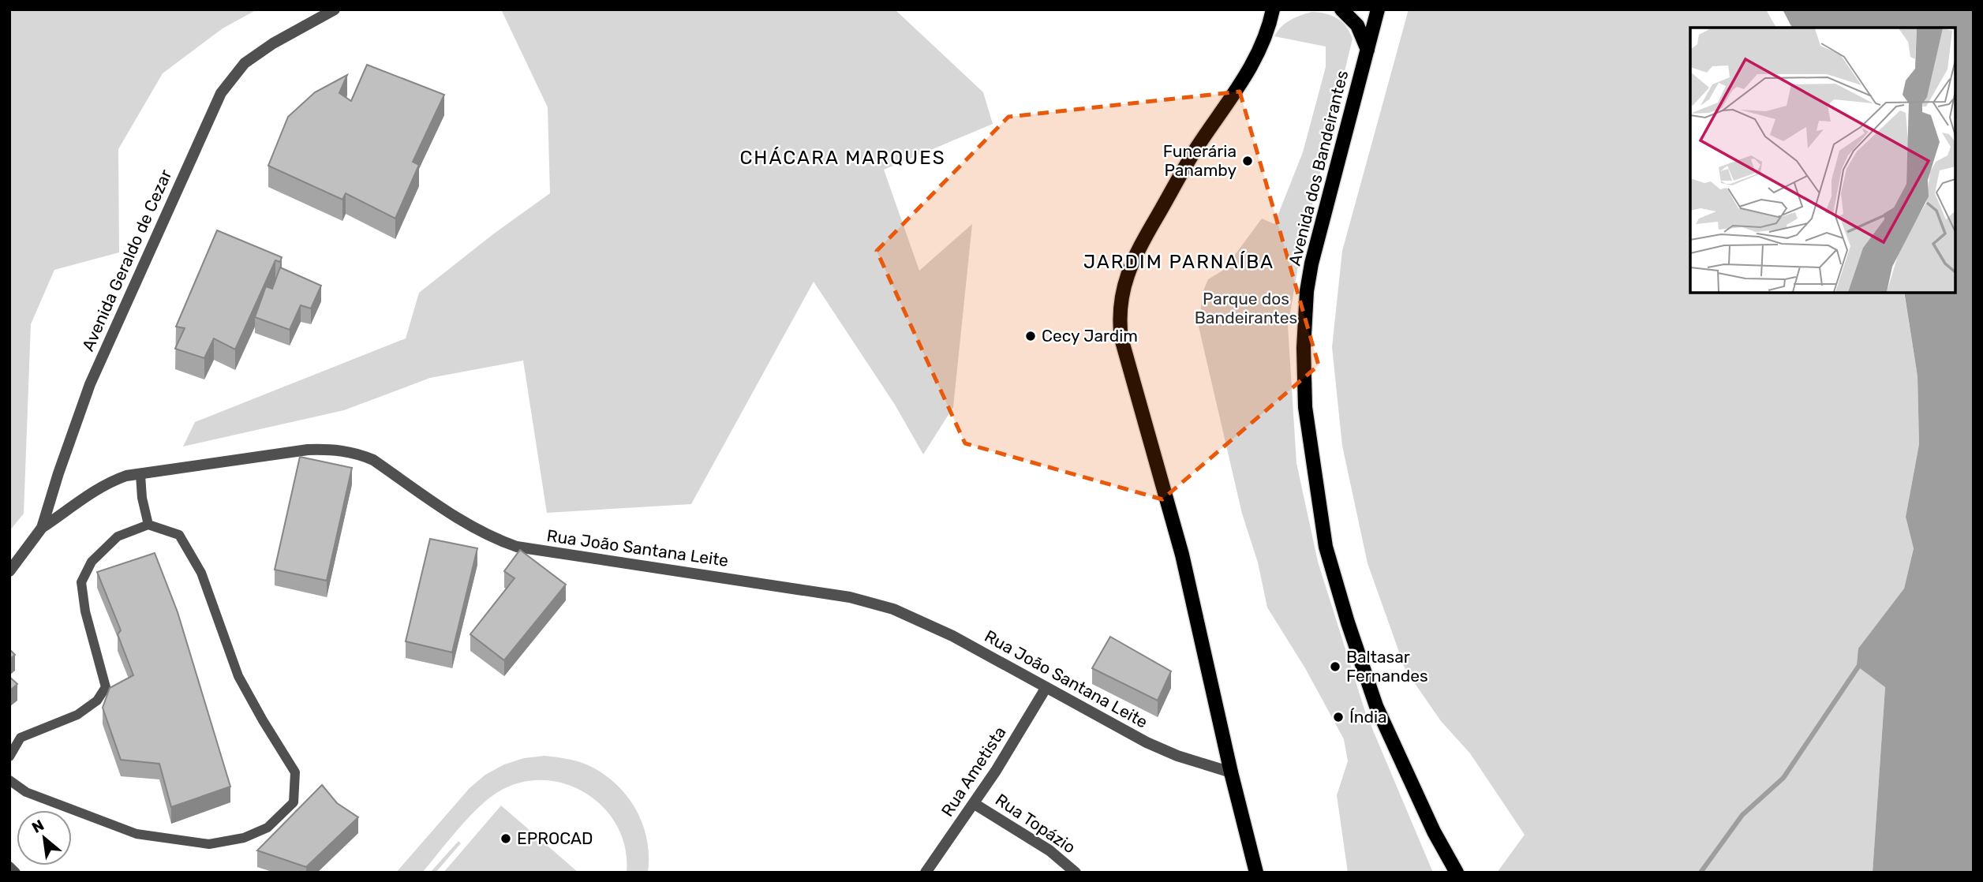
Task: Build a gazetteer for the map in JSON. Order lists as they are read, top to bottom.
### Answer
{
  "streets": {
    "main road": ["Avenida dos Bandeirantes"],
    "street": [
      "Avenida Geraldo de Cezar",
      "Rua João Santana Leite",
      "Rua Ametista",
      "Rua Topázio"
    ]
  },
  "crossings": [
    ["Avenida Geraldo de Cezar", "Rua João Santana Leite"],
    ["Rua João Santana Leite", "Rua Ametista"],
    ["Rua Ametista", "Rua Topázio"]
  ],
  "districts": ["CHÁCARA MARQUES", "JARDIM PARNAÍBA"],
  "parks": ["Parque dos Bandeirantes"],
  "places": [
    "Funerária Panamby",
    "Cecy Jardim",
    "Baltasar Fernandes",
    "Índia",
    "EPROCAD"
  ],
  "north": "top left"
}
